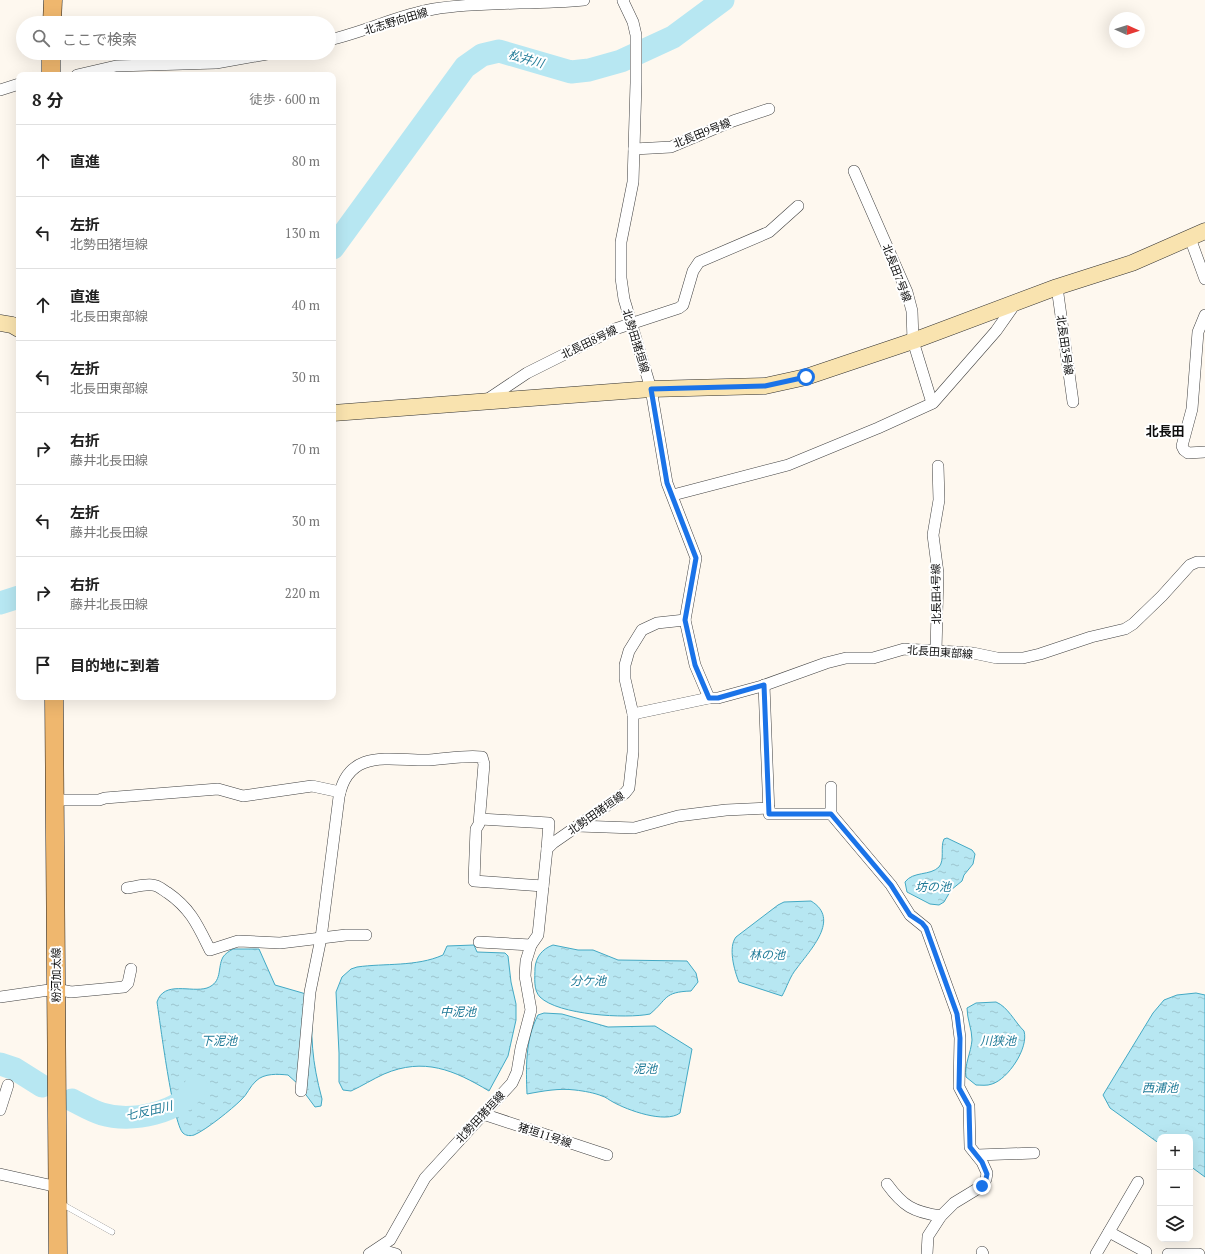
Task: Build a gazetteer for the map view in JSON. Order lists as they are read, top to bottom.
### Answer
{
  "streets": {
    "main road": ["粉河加太線"],
    "street": [
      "北志野向田線",
      "北長田9号線",
      "北長田7号線",
      "北勢田猪垣線",
      "北長田8号線",
      "北長田3号線",
      "北長田4号線",
      "北長田東部線",
      "猪垣11号線"
    ]
  },
  "crossings": [
    ["北長田9号線", "北勢田猪垣線"],
    ["北勢田猪垣線", "北長田8号線"],
    ["北勢田猪垣線", "北長田東部線"],
    ["北勢田猪垣線", "猪垣11号線"],
    ["北長田4号線", "北長田東部線"]
  ],
  "districts": ["北長田"],
  "water": [
    "松井川",
    "坊の池",
    "林の池",
    "分ケ池",
    "中泥池",
    "下泥池",
    "川狭池",
    "泥池",
    "西浦池",
    "七反田川"
  ],
  "north": "right",
  "page": {
    "search": "ここで検索",
    "heading": ["8 分", "徒歩 · 600 m"],
    "list": [
      ["直進", "80 m"],
      ["左折", "北勢田猪垣線", "130 m"],
      ["直進", "北長田東部線", "40 m"],
      ["左折", "北長田東部線", "30 m"],
      ["右折", "藤井北長田線", "70 m"],
      ["左折", "藤井北長田線", "30 m"],
      ["右折", "藤井北長田線", "220 m"],
      "目的地に到着"
    ],
    "map_buttons": ["+", "−"]
  }
}
